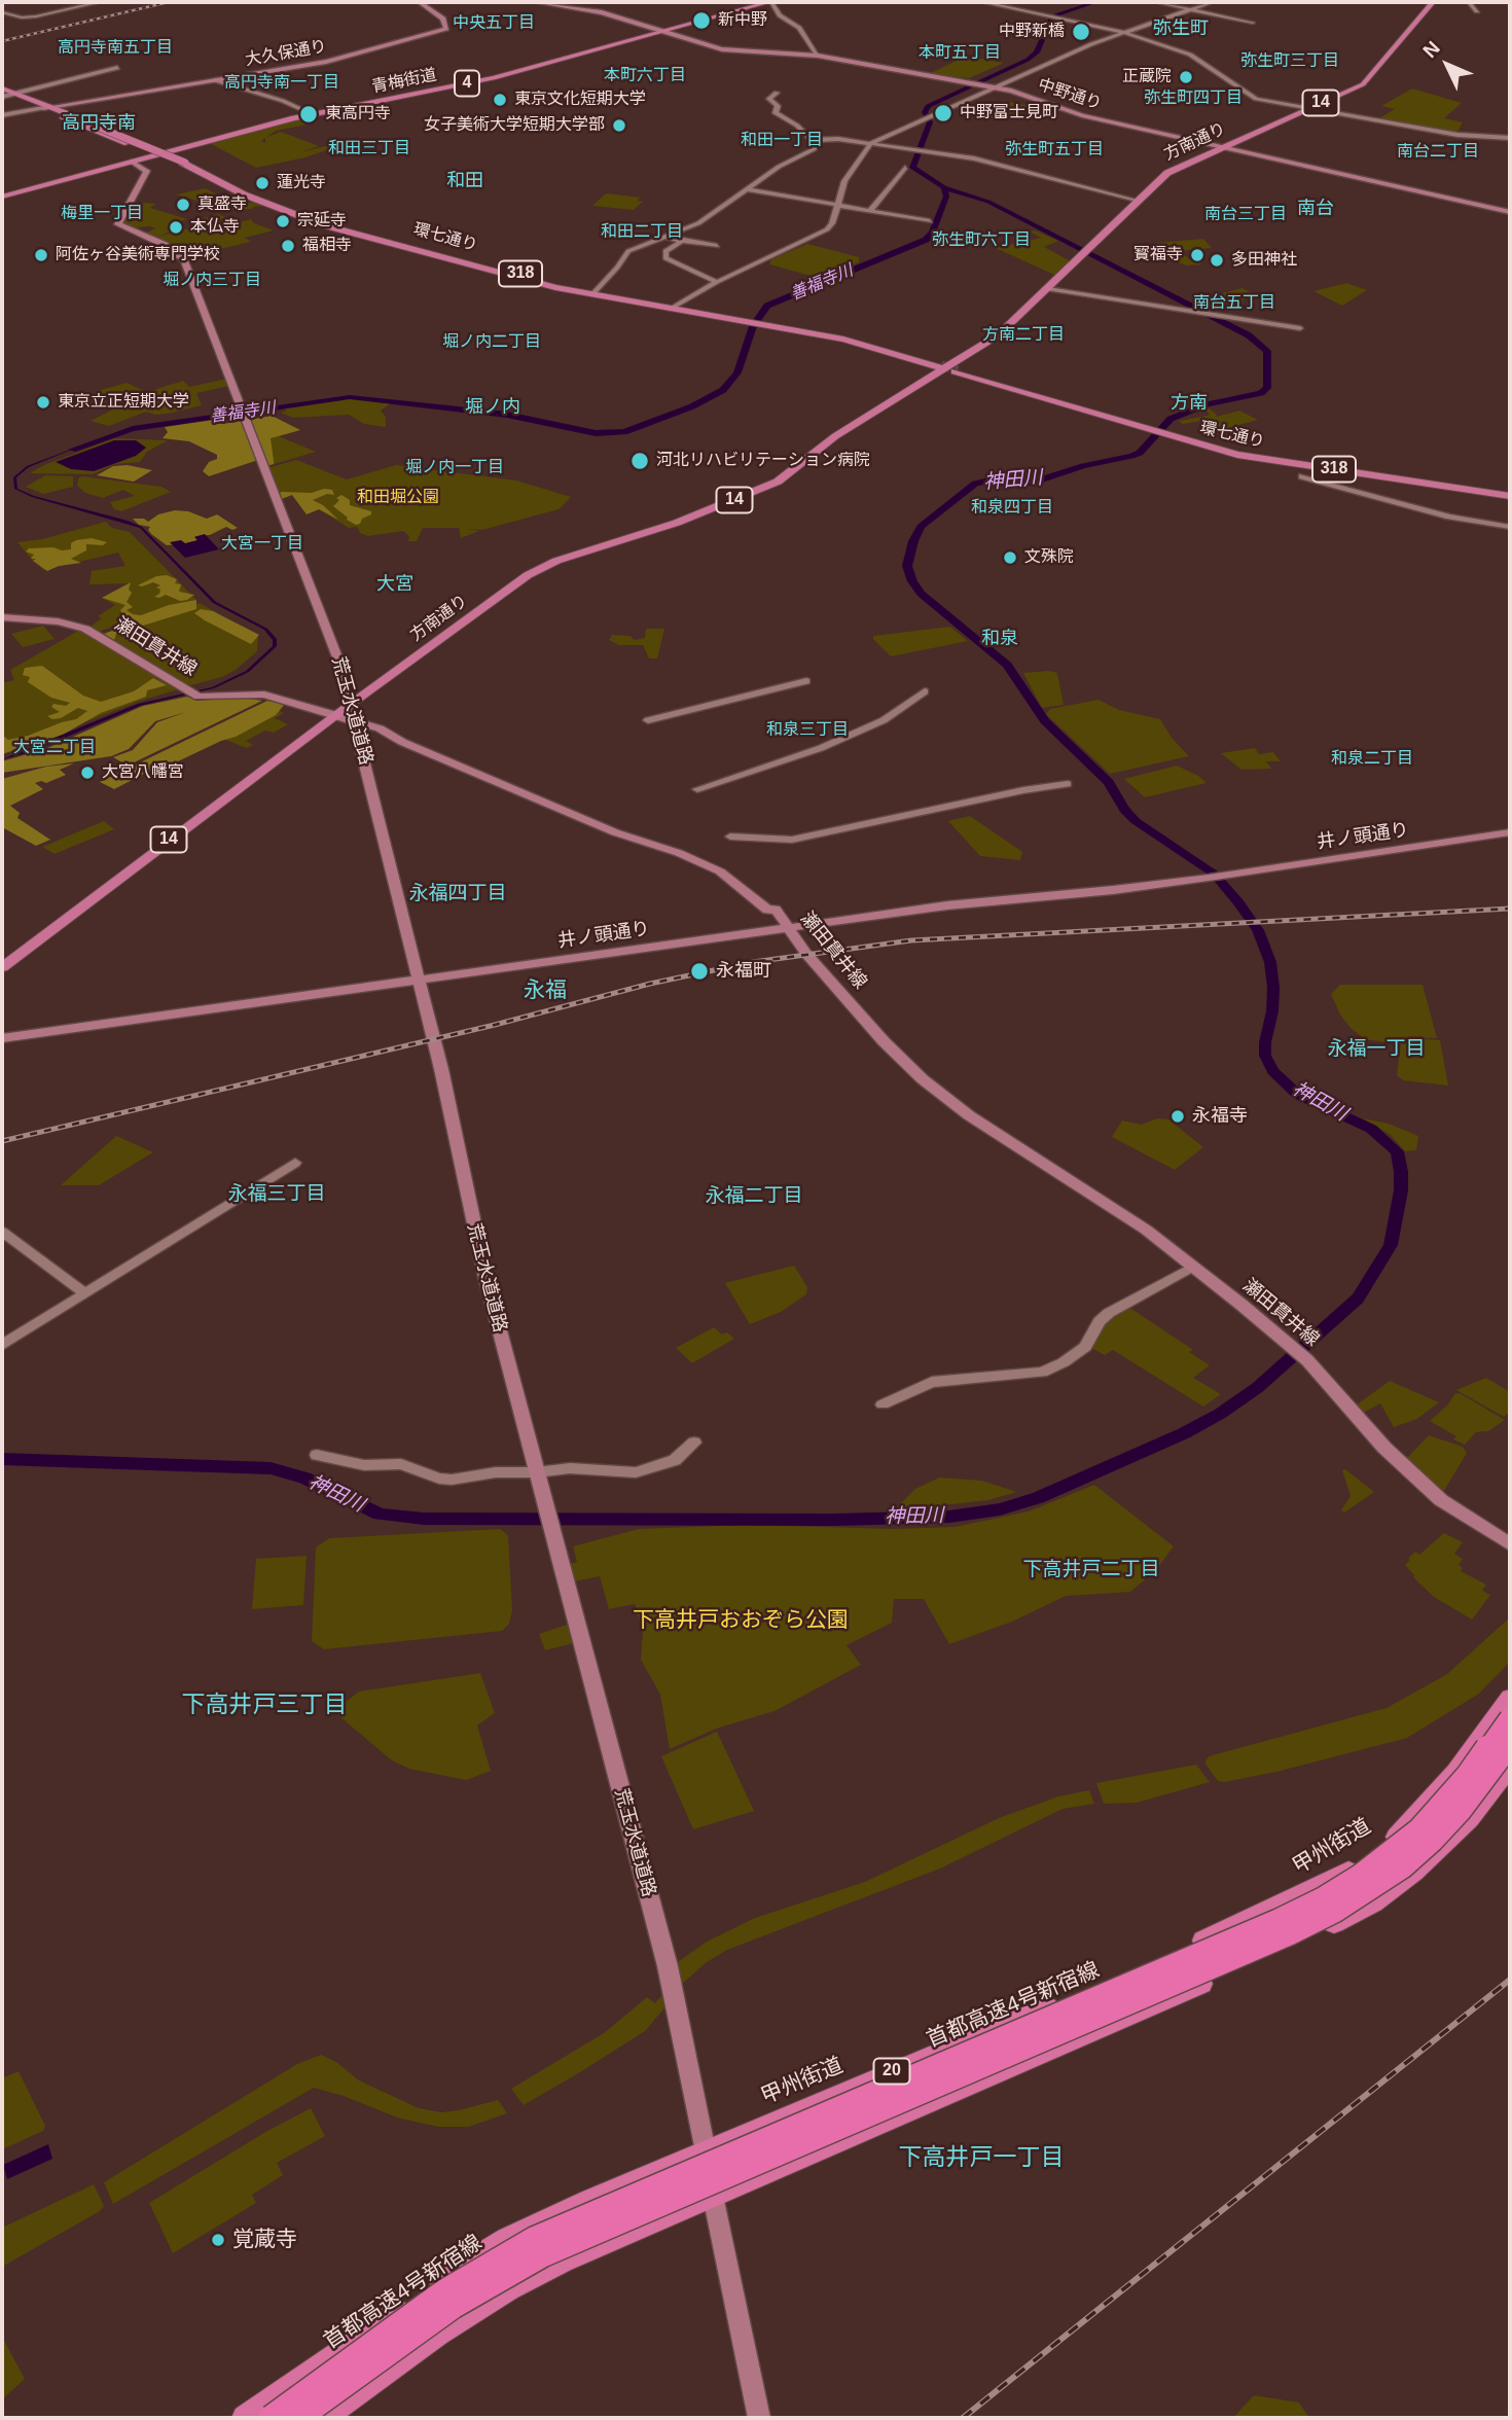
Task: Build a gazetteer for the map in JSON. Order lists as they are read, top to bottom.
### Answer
{
  "streets": {
    "highway": ["甲州街道", "首都高速4号新宿線", "20"],
    "main road": [
      "大久保通り",
      "青梅街道",
      "4",
      "中野通り",
      "14",
      "方南通り",
      "環七通り",
      "318",
      "瀬田貫井線",
      "荒玉水道道路",
      "井ノ頭通り"
    ]
  },
  "crossings": [
    ["大久保通り", "環七通り"],
    ["青梅街道", "中野通り"],
    ["青梅街道", "荒玉水道道路"],
    ["中野通り", "方南通り"],
    ["方南通り", "環七通り"],
    ["方南通り", "瀬田貫井線"],
    ["方南通り", "荒玉水道道路"],
    ["瀬田貫井線", "荒玉水道道路"],
    ["瀬田貫井線", "井ノ頭通り"],
    ["荒玉水道道路", "井ノ頭通り"],
    ["荒玉水道道路", "甲州街道"]
  ],
  "districts": [
    "中央五丁目",
    "弥生町",
    "高円寺南五丁目",
    "本町五丁目",
    "弥生町三丁目",
    "本町六丁目",
    "高円寺南一丁目",
    "弥生町四丁目",
    "高円寺南",
    "和田一丁目",
    "和田三丁目",
    "弥生町五丁目",
    "南台二丁目",
    "和田",
    "南台",
    "梅里一丁目",
    "南台三丁目",
    "和田二丁目",
    "弥生町六丁目",
    "堀ノ内三丁目",
    "南台五丁目",
    "方南二丁目",
    "堀ノ内二丁目",
    "方南",
    "堀ノ内",
    "堀ノ内一丁目",
    "和泉四丁目",
    "大宮一丁目",
    "大宮",
    "和泉",
    "和泉三丁目",
    "大宮二丁目",
    "和泉二丁目",
    "永福四丁目",
    "永福",
    "永福一丁目",
    "永福三丁目",
    "永福二丁目",
    "下高井戸二丁目",
    "下高井戸三丁目",
    "下高井戸一丁目"
  ],
  "water": ["善福寺川", "神田川"],
  "parks": ["和田堀公園", "下高井戸おおぞら公園"],
  "places": [
    "新中野",
    "中野新橋",
    "正蔵院",
    "東京文化短期大学",
    "中野富士見町",
    "東高円寺",
    "女子美術大学短期大学部",
    "蓮光寺",
    "真盛寺",
    "宗延寺",
    "本仏寺",
    "福相寺",
    "阿佐ヶ谷美術専門学校",
    "寳福寺",
    "多田神社",
    "東京立正短期大学",
    "河北リハビリテーション病院",
    "文殊院",
    "大宮八幡宮",
    "永福町",
    "永福寺",
    "覚蔵寺"
  ],
  "north": "top left"
}
